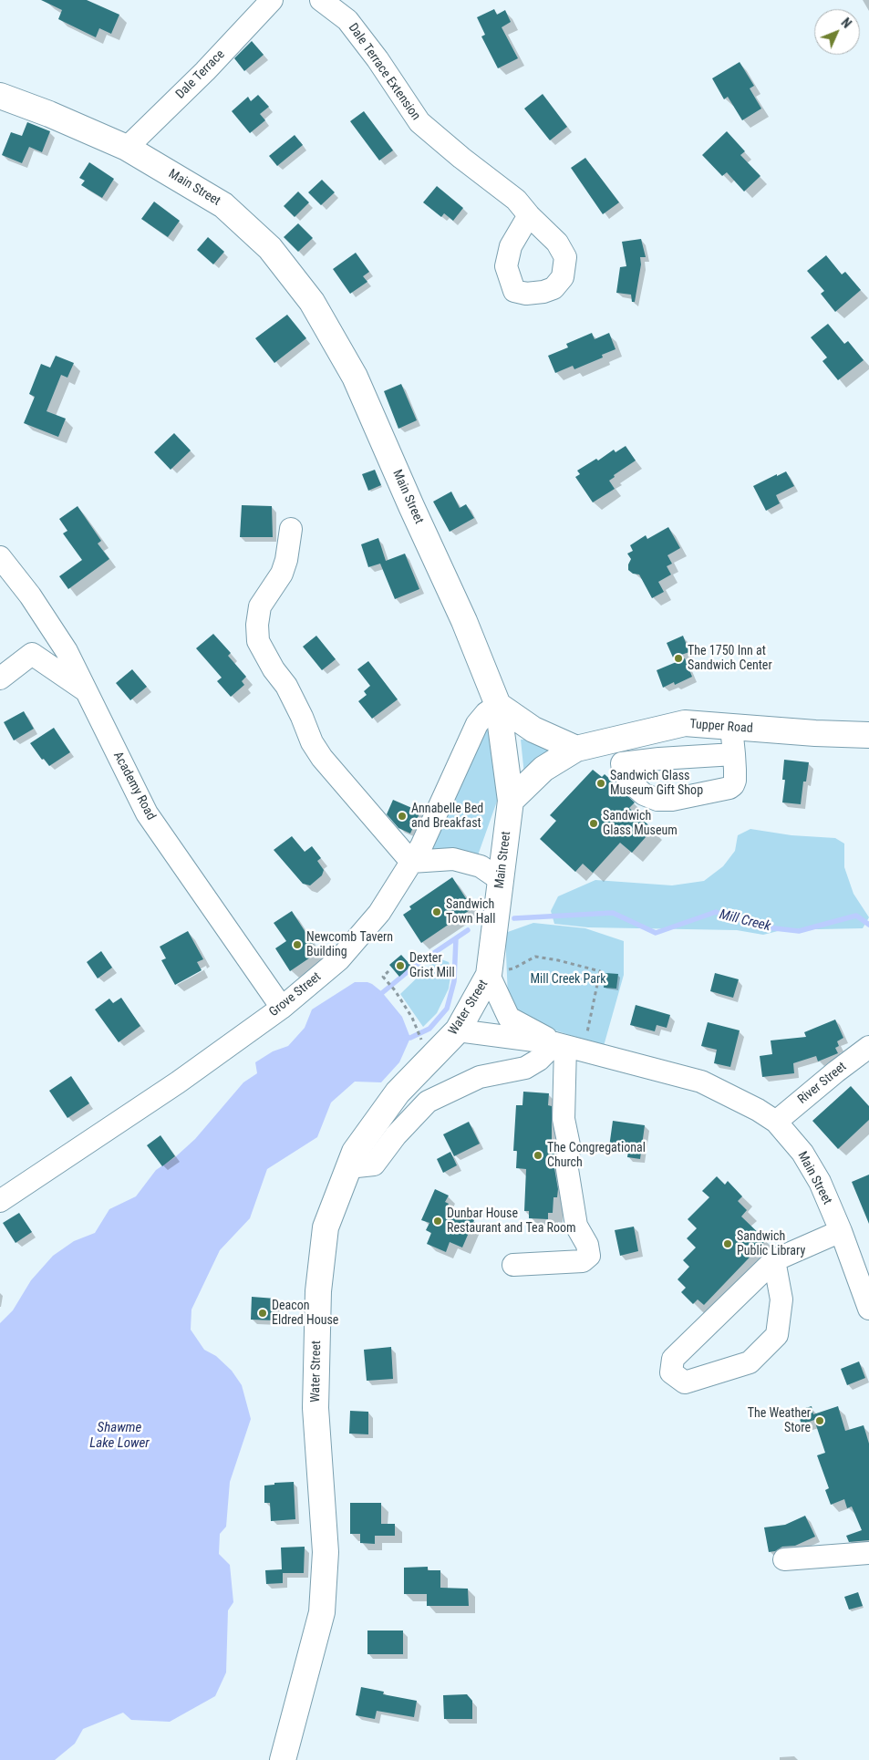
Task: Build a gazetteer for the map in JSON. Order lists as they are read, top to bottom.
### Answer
{
  "streets": {
    "main road": ["Main Street", "Tupper Road", "Water Street"],
    "street": [
      "Dale Terrace Extension",
      "Dale Terrace",
      "Academy Road",
      "Grove Street",
      "River Street"
    ]
  },
  "crossings": [
    ["Dale Terrace", "Main Street"],
    ["Main Street", "Tupper Road"],
    ["Main Street", "Grove Street"],
    ["Main Street", "Water Street"],
    ["Main Street", "River Street"],
    ["Academy Road", "Grove Street"]
  ],
  "water": ["Mill Creek", "Shawme Lake Lower"],
  "parks": ["Mill Creek Park"],
  "places": [
    "The 1750 Inn at Sandwich Center",
    "Sandwich Glass Museum Gift Shop",
    "Annabelle Bed and Breakfast",
    "Sandwich Glass Museum",
    "Sandwich Town Hall",
    "Newcomb Tavern Building",
    "Dexter Grist Mill",
    "The Congregational Church",
    "Dunbar House Restaurant and Tea Room",
    "Sandwich Public Library",
    "Deacon Eldred House",
    "The Weather Store"
  ],
  "north": "top right"
}
